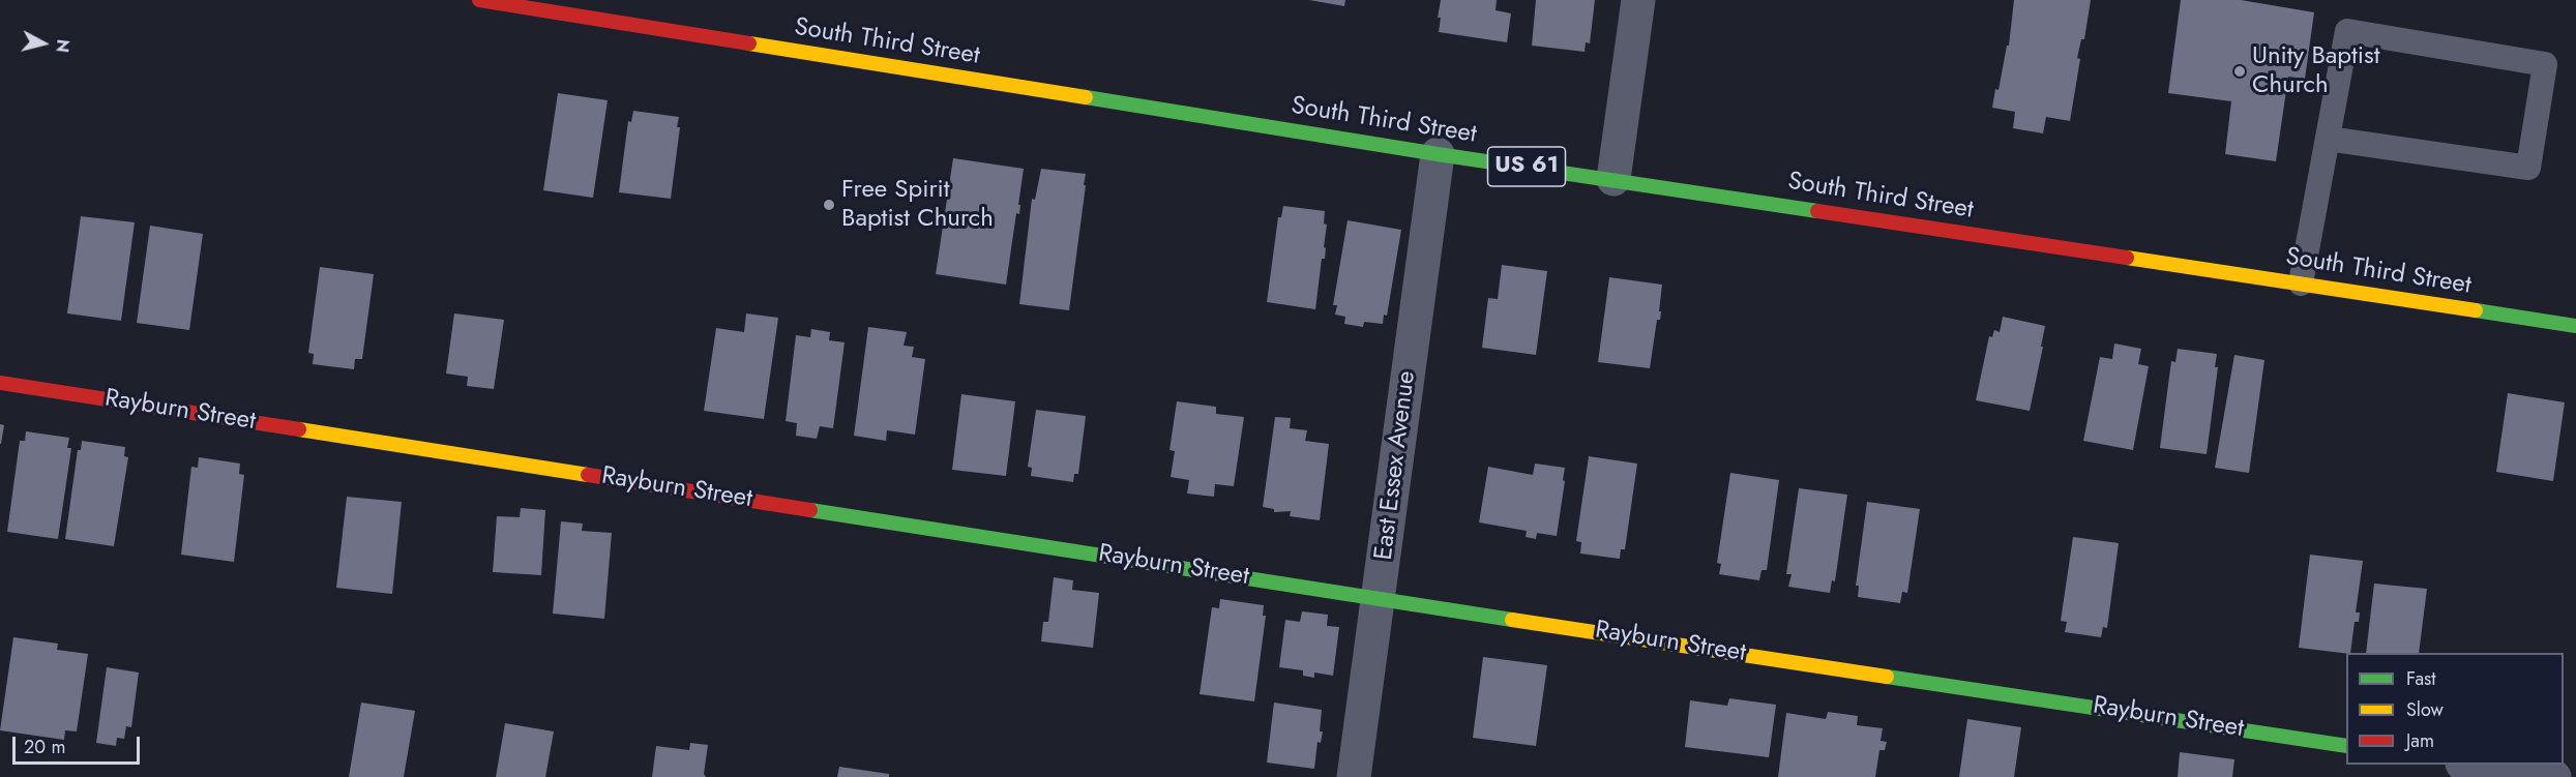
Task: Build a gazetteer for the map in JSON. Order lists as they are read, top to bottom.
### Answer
{
  "streets": {
    "street": [
      "South Third Street",
      "US 61",
      "Rayburn Street",
      "East Essex Avenue"
    ]
  },
  "crossings": [
    ["South Third Street", "East Essex Avenue"],
    ["Rayburn Street", "East Essex Avenue"]
  ],
  "places": ["Unity Baptist Church", "Free Spirit Baptist Church"],
  "legend": ["Fast", "Slow", "Jam"],
  "scale_bar": "20 m",
  "north": "right"
}
